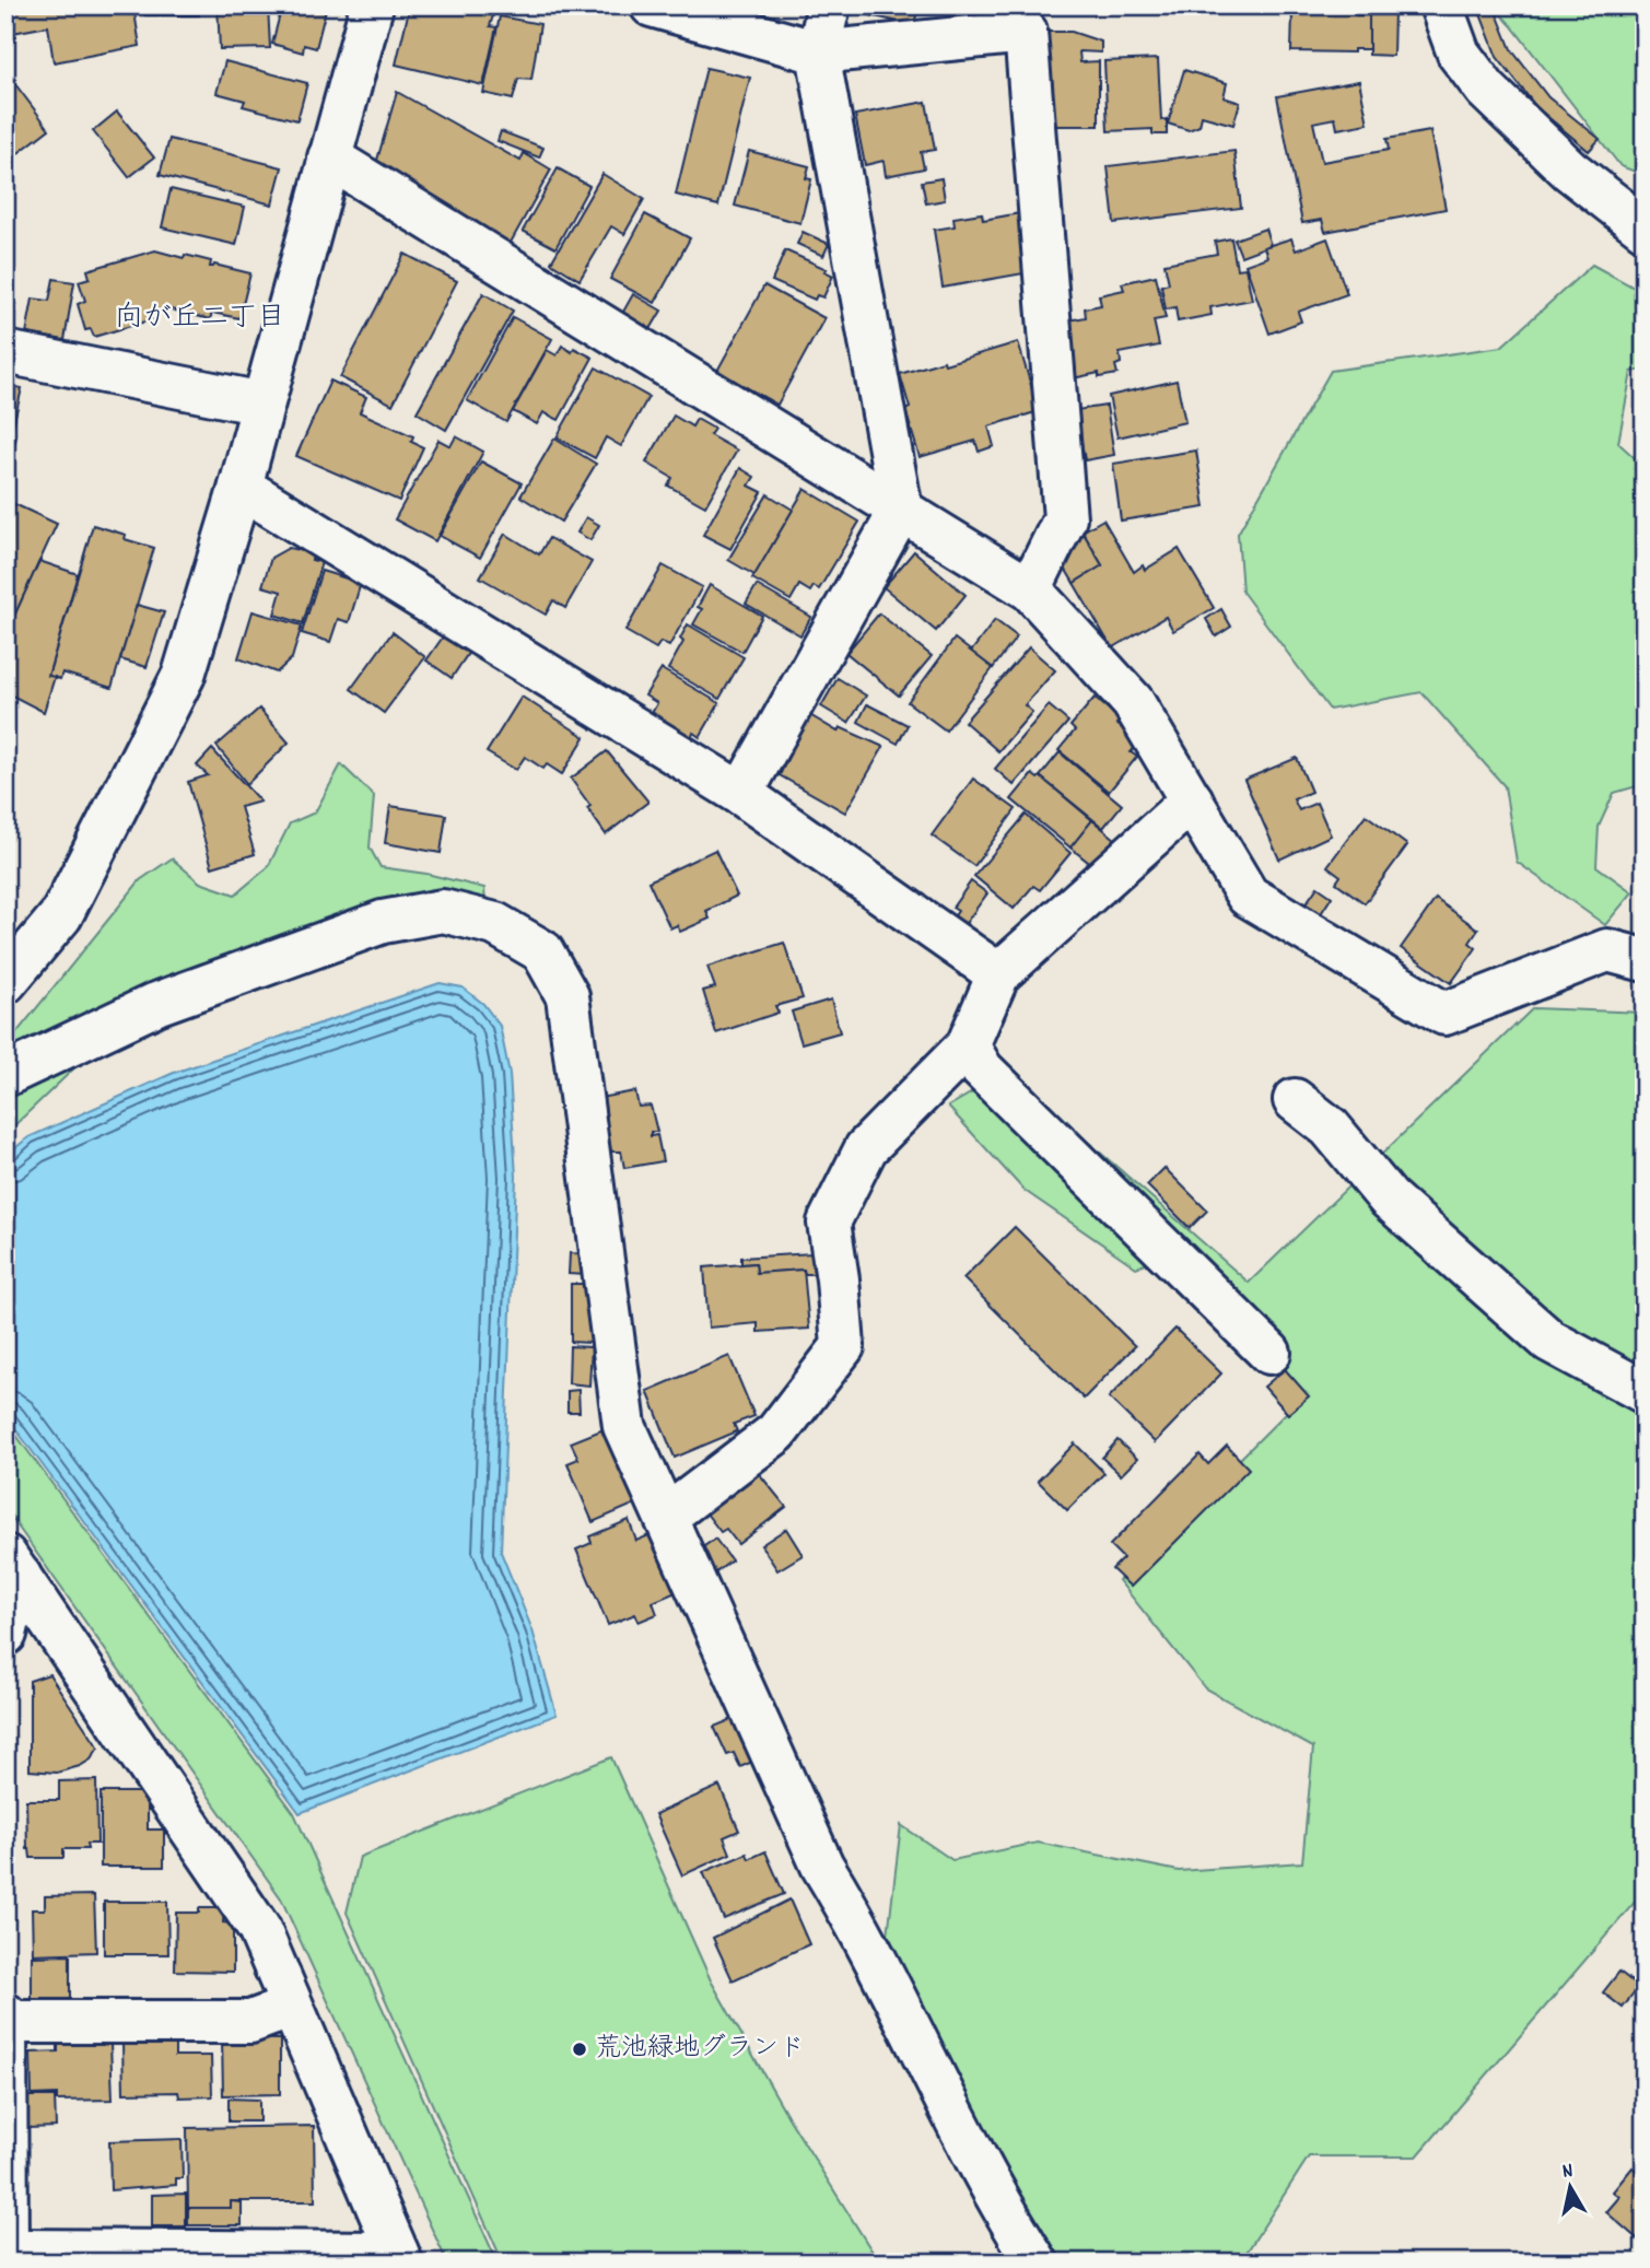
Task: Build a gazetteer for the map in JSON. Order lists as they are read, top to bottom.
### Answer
{
  "districts": ["向が丘二丁目"],
  "places": ["荒池緑地グランド"],
  "north": "top"
}
